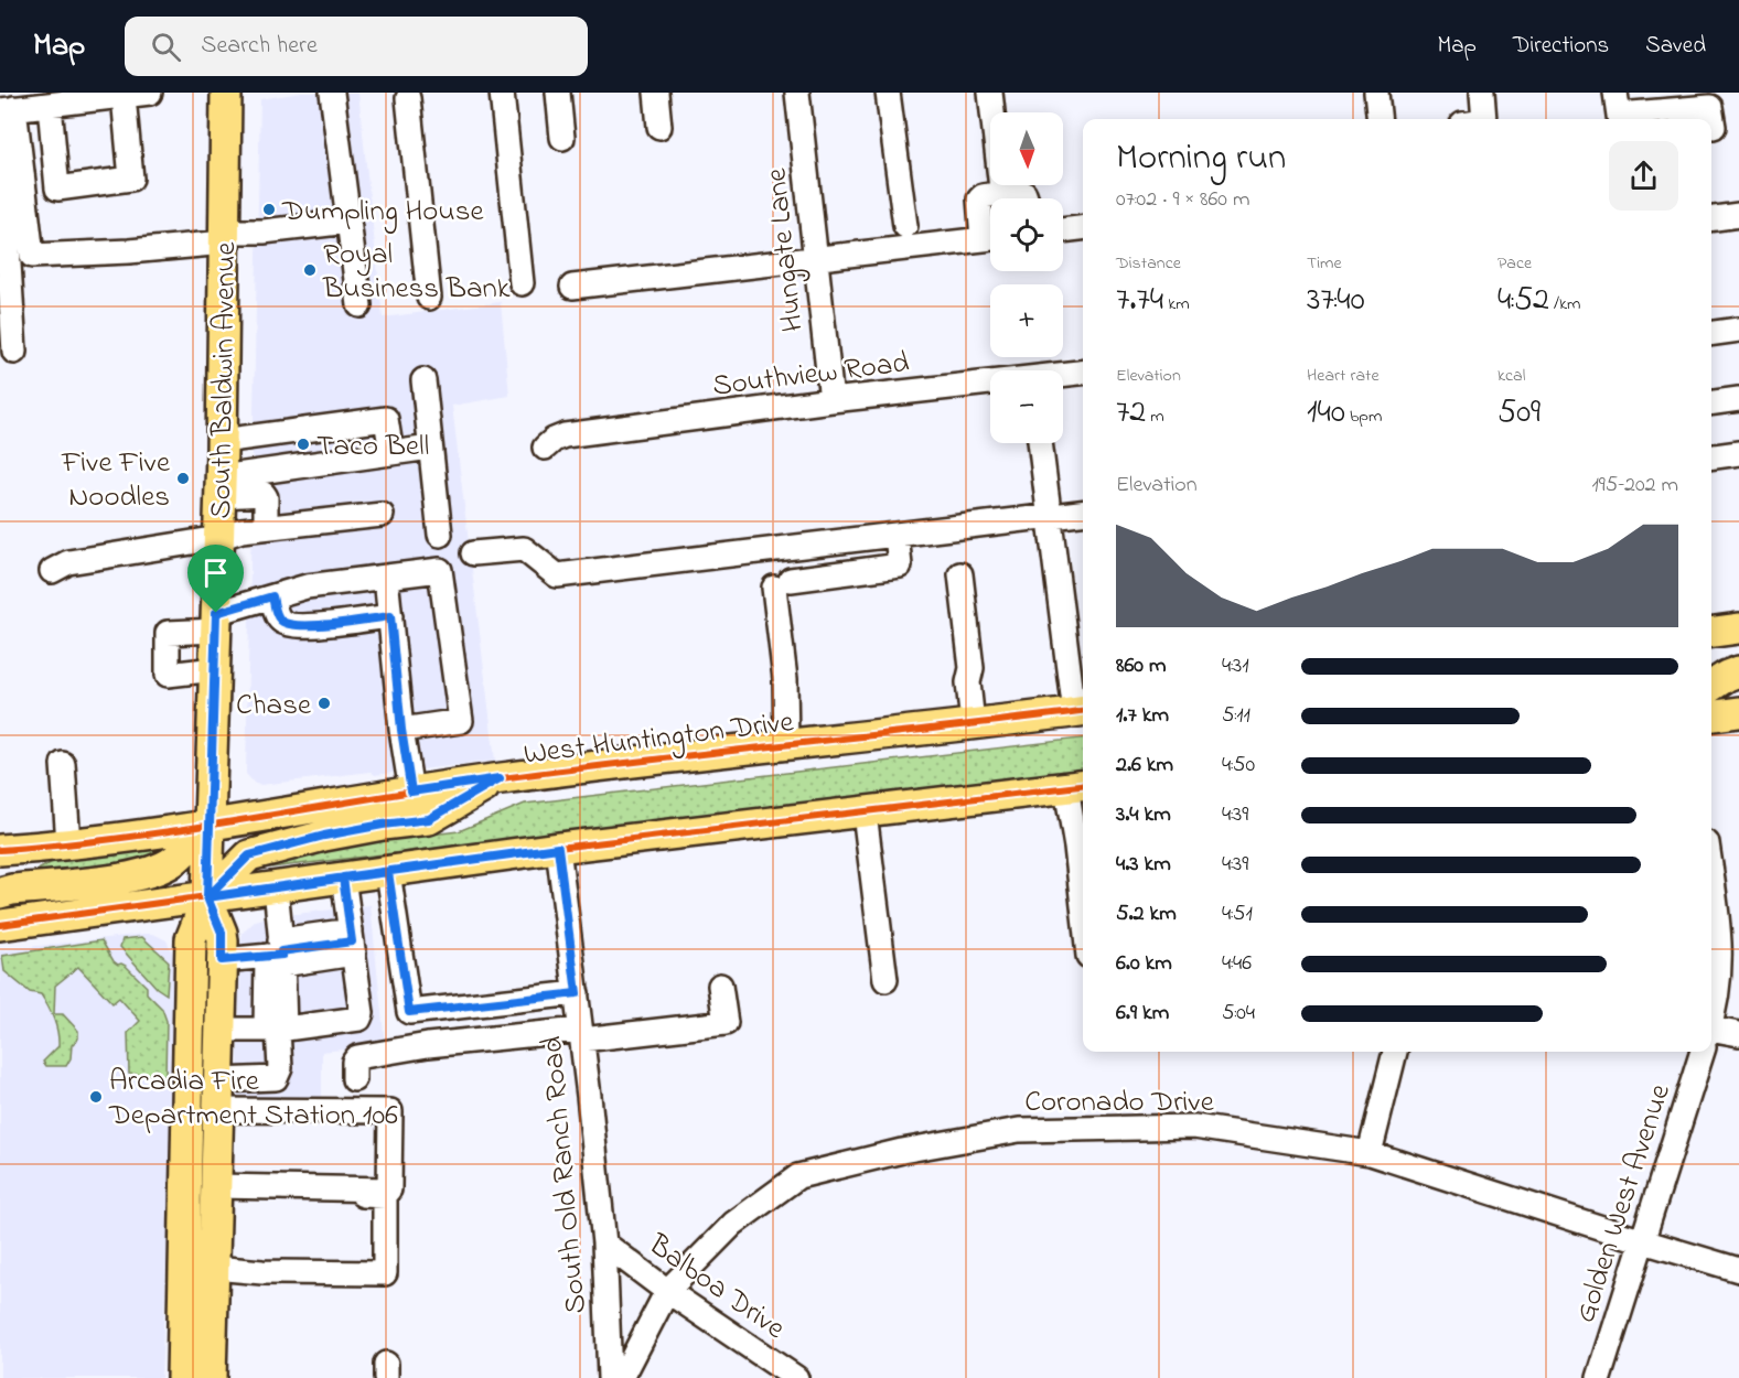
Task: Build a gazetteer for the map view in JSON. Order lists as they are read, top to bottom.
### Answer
{
  "streets": {
    "main road": ["South Baldwin Avenue", "West Huntington Drive"],
    "street": [
      "Hungate Lane",
      "Southview Road",
      "Coronado Drive",
      "South Old Ranch Road",
      "Golden West Avenue",
      "Balboa Drive"
    ]
  },
  "crossings": [
    ["Hungate Lane", "Southview Road"],
    ["South Baldwin Avenue", "West Huntington Drive"],
    ["Coronado Drive", "Golden West Avenue"],
    ["Coronado Drive", "Balboa Drive"],
    ["South Old Ranch Road", "Balboa Drive"]
  ],
  "places": [
    "Dumpling House",
    "Royal Business Bank",
    "Taco Bell",
    "Five Five Noodles",
    "Chase",
    "Arcadia Fire Department Station 106"
  ],
  "north": "bottom",
  "page": {
    "header": "Map",
    "search": "Search here",
    "nav": ["Map", "Directions", "Saved"],
    "map_buttons": ["+", "−"],
    "heading": ["Morning run", "07:02 · 9 × 860 m"],
    "stats": [
      ["Distance", "7.74 km"],
      ["Time", "37:40"],
      ["Pace", "4:52 /km"],
      ["Elevation", "72 m"],
      ["Heart rate", "140 bpm"],
      ["kcal", "509"]
    ],
    "chart": ["Elevation", "195–202 m"],
    "list": [
      {
        "name": "860 m",
        "note": "4:31"
      },
      {
        "name": "1.7 km",
        "note": "5:11"
      },
      {
        "name": "2.6 km",
        "note": "4:50"
      },
      {
        "name": "3.4 km",
        "note": "4:39"
      },
      {
        "name": "4.3 km",
        "note": "4:39"
      },
      {
        "name": "5.2 km",
        "note": "4:51"
      },
      {
        "name": "6.0 km",
        "note": "4:46"
      },
      {
        "name": "6.9 km",
        "note": "5:04"
      }
    ]
  }
}
